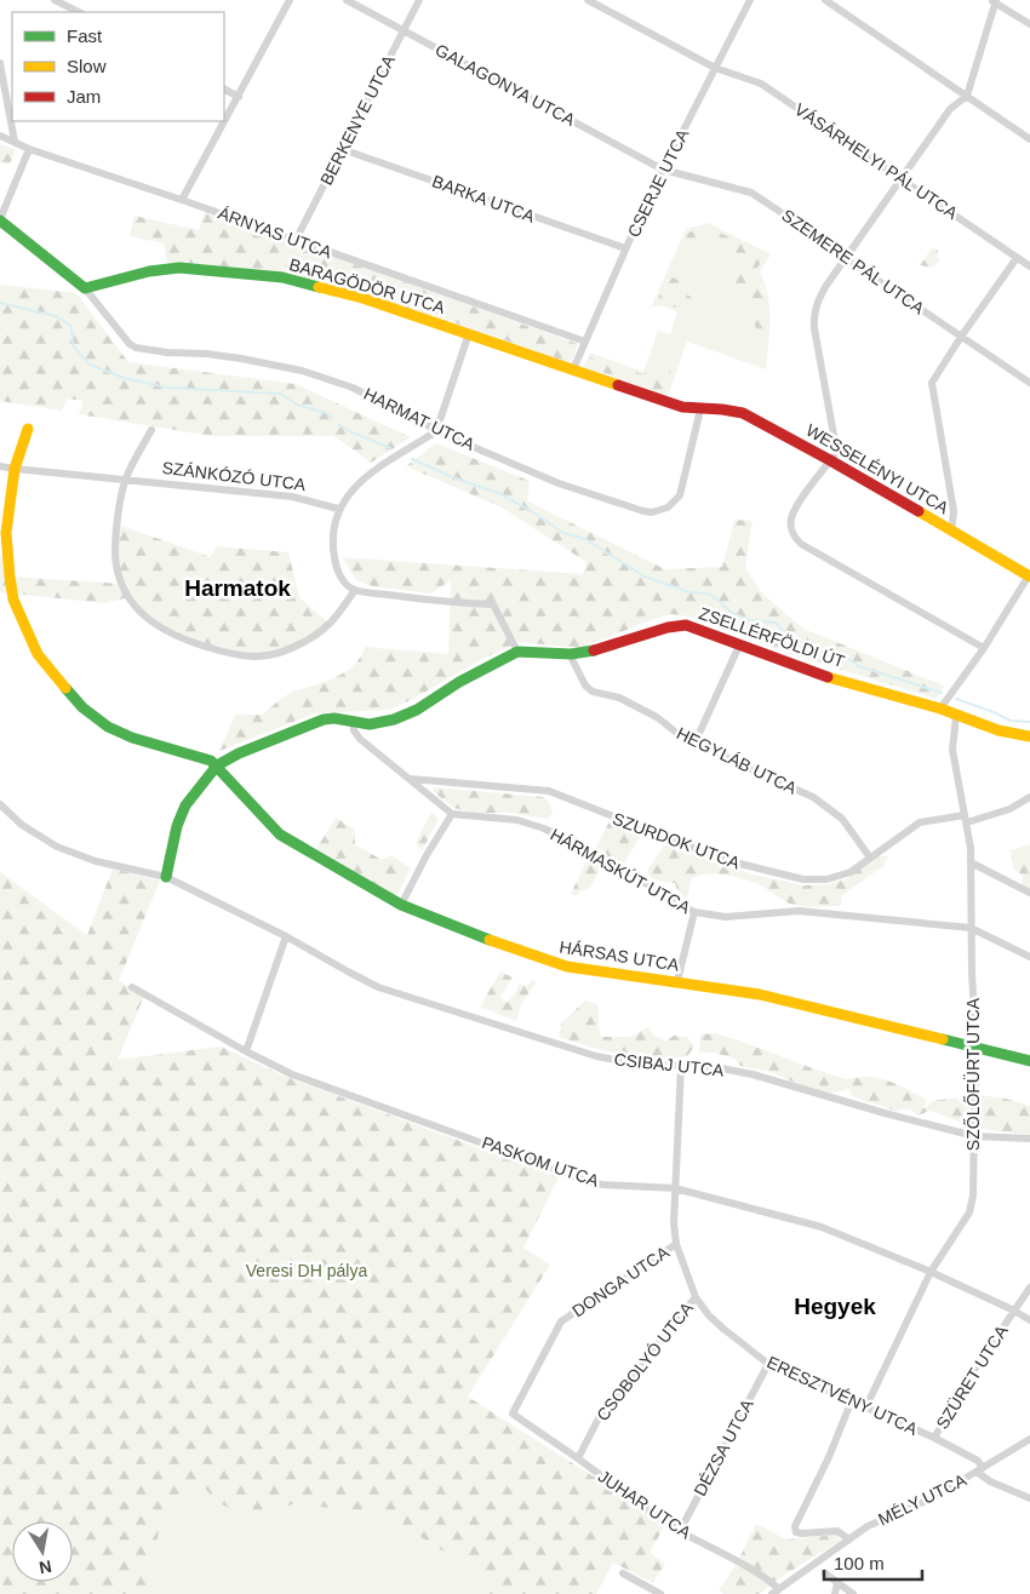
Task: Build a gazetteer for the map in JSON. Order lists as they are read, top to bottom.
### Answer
{
  "streets": {
    "street": [
      "GALAGONYA UTCA",
      "BERKENYE UTCA",
      "VÁSÁRHELYI PÁL UTCA",
      "CSERJE UTCA",
      "BARKA UTCA",
      "ÁRNYAS UTCA",
      "SZEMERE PÁL UTCA",
      "BARAGÖDÖR UTCA",
      "HARMAT UTCA",
      "WESSELÉNYI UTCA",
      "SZÁNKÓZÓ UTCA",
      "ZSELLÉRFÖLDI ÚT",
      "HEGYLÁB UTCA",
      "SZURDOK UTCA",
      "HÁRMASKÚT UTCA",
      "HÁRSAS UTCA",
      "CSIBAJ UTCA",
      "SZŐLŐFÜRT UTCA",
      "PASKOM UTCA",
      "DONGA UTCA",
      "CSOBOLYÓ UTCA",
      "SZÜRET UTCA",
      "ERESZTVÉNY UTCA",
      "DÉZSA UTCA",
      "MÉLY UTCA",
      "JUHAR UTCA"
    ]
  },
  "crossings": [
    ["GALAGONYA UTCA", "BERKENYE UTCA"],
    ["GALAGONYA UTCA", "CSERJE UTCA"],
    ["GALAGONYA UTCA", "SZEMERE PÁL UTCA"],
    ["BERKENYE UTCA", "BARKA UTCA"],
    ["BERKENYE UTCA", "ÁRNYAS UTCA"],
    ["VÁSÁRHELYI PÁL UTCA", "CSERJE UTCA"],
    ["CSERJE UTCA", "BARKA UTCA"],
    ["CSERJE UTCA", "ÁRNYAS UTCA"],
    ["CSERJE UTCA", "SZEMERE PÁL UTCA"],
    ["CSERJE UTCA", "BARAGÖDÖR UTCA"],
    ["BARAGÖDÖR UTCA", "HARMAT UTCA"],
    ["BARAGÖDÖR UTCA", "WESSELÉNYI UTCA"],
    ["HARMAT UTCA", "WESSELÉNYI UTCA"],
    ["ZSELLÉRFÖLDI ÚT", "HEGYLÁB UTCA"],
    ["ZSELLÉRFÖLDI ÚT", "SZŐLŐFÜRT UTCA"],
    ["HEGYLÁB UTCA", "SZURDOK UTCA"],
    ["SZURDOK UTCA", "SZŐLŐFÜRT UTCA"],
    ["HÁRMASKÚT UTCA", "SZŐLŐFÜRT UTCA"],
    ["HÁRSAS UTCA", "SZŐLŐFÜRT UTCA"],
    ["CSIBAJ UTCA", "SZŐLŐFÜRT UTCA"],
    ["CSIBAJ UTCA", "ERESZTVÉNY UTCA"],
    ["SZŐLŐFÜRT UTCA", "PASKOM UTCA"],
    ["SZŐLŐFÜRT UTCA", "ERESZTVÉNY UTCA"],
    ["PASKOM UTCA", "SZÜRET UTCA"],
    ["PASKOM UTCA", "ERESZTVÉNY UTCA"],
    ["DONGA UTCA", "ERESZTVÉNY UTCA"],
    ["DONGA UTCA", "JUHAR UTCA"],
    ["CSOBOLYÓ UTCA", "ERESZTVÉNY UTCA"],
    ["CSOBOLYÓ UTCA", "JUHAR UTCA"],
    ["SZÜRET UTCA", "ERESZTVÉNY UTCA"],
    ["ERESZTVÉNY UTCA", "DÉZSA UTCA"],
    ["ERESZTVÉNY UTCA", "MÉLY UTCA"],
    ["DÉZSA UTCA", "JUHAR UTCA"],
    ["MÉLY UTCA", "JUHAR UTCA"]
  ],
  "districts": ["Harmatok", "Hegyek"],
  "parks": ["Veresi DH pálya"],
  "legend": ["Fast", "Slow", "Jam"],
  "scale_bar": "100 m",
  "north": "bottom"
}
